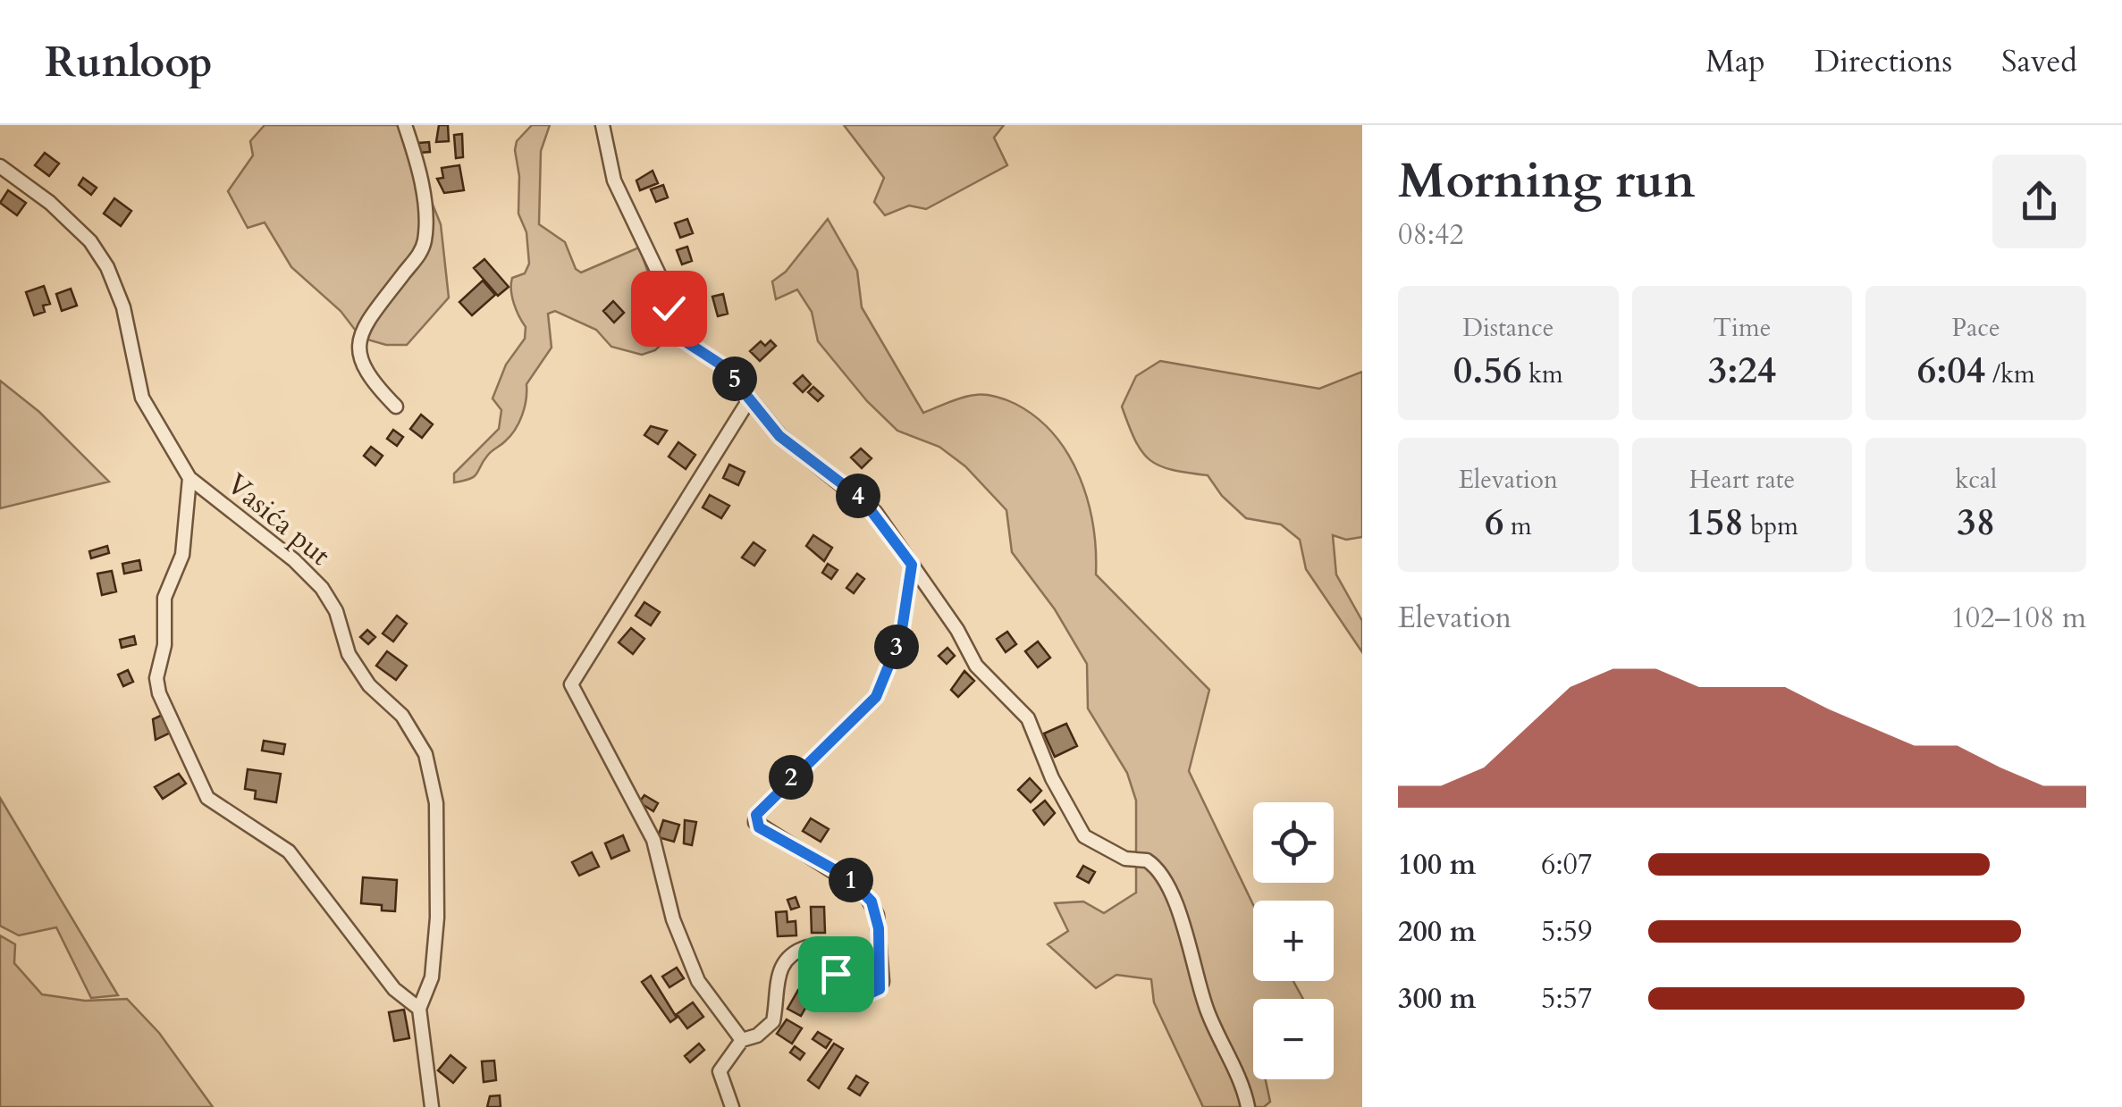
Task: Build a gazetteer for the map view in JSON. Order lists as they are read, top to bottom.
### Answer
{
  "streets": {
    "street": ["Vasića put"]
  },
  "page": {
    "header": "Runloop",
    "nav": ["Map", "Directions", "Saved"],
    "heading": ["Morning run", "08:42"],
    "stats": [
      ["Distance", "0.56 km"],
      ["Time", "3:24"],
      ["Pace", "6:04 /km"],
      ["Elevation", "6 m"],
      ["Heart rate", "158 bpm"],
      ["kcal", "38"]
    ],
    "pins": [
      "5",
      "4",
      "3",
      "2",
      "1"
    ],
    "chart": ["Elevation", "102–108 m"],
    "map_buttons": ["+", "−"],
    "list": [
      {
        "name": "100 m",
        "note": "6:07"
      },
      {
        "name": "200 m",
        "note": "5:59"
      },
      {
        "name": "300 m",
        "note": "5:57"
      }
    ]
  }
}
